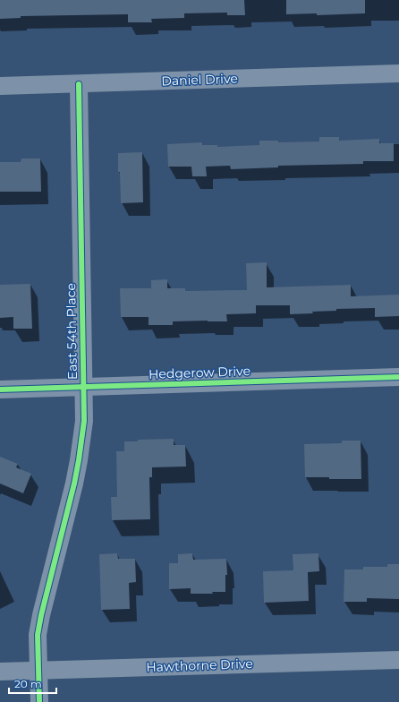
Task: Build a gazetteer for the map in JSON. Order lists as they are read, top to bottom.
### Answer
{
  "streets": {
    "street": [
      "Daniel Drive",
      "East 54th Place",
      "Hedgerow Drive",
      "Hawthorne Drive"
    ]
  },
  "crossings": [
    ["Daniel Drive", "East 54th Place"],
    ["East 54th Place", "Hedgerow Drive"],
    ["East 54th Place", "Hawthorne Drive"]
  ],
  "scale_bar": "20 m"
}
